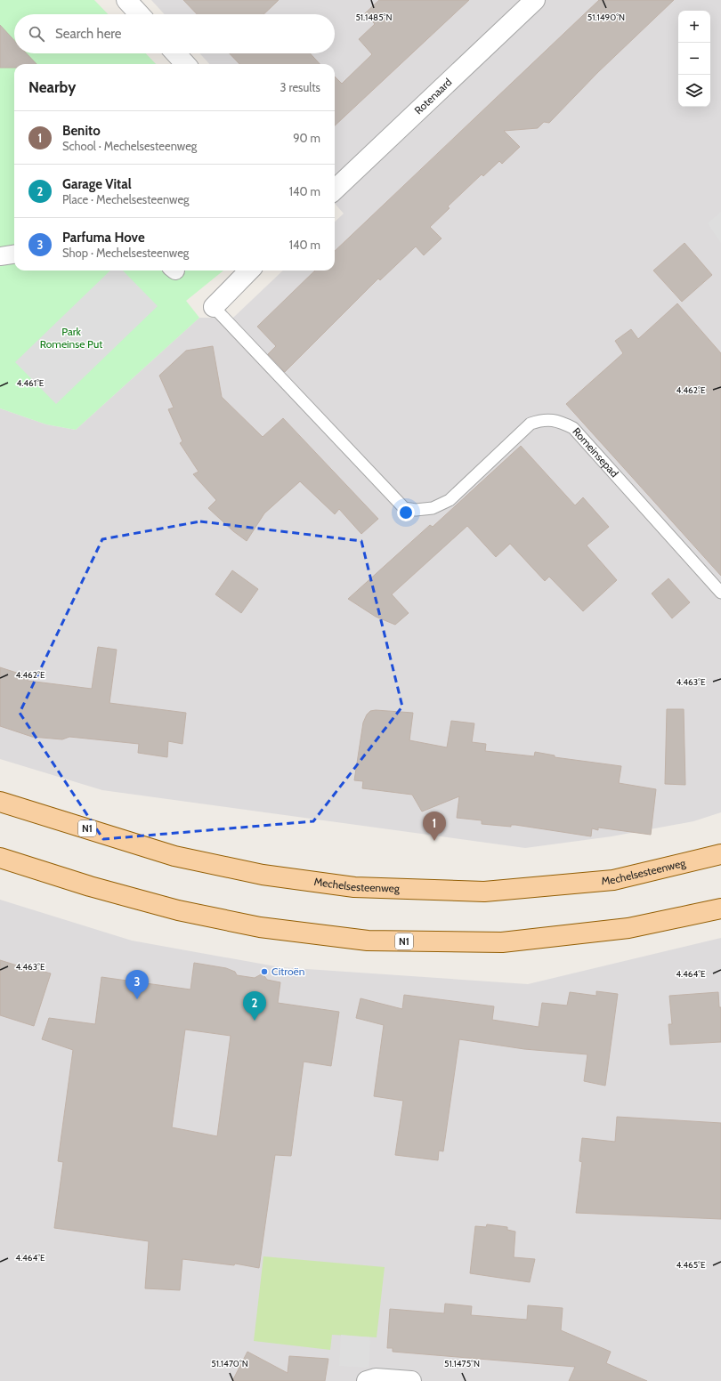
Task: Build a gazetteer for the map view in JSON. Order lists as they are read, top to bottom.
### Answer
{
  "streets": {
    "main road": ["N1", "Mechelsesteenweg"],
    "street": ["Rotenaard"],
    "lane": ["Romeinsepad"]
  },
  "parks": ["Park Romeinse Put"],
  "places": ["Citroën"],
  "page": {
    "map_buttons": ["+", "−"],
    "search": "Search here",
    "heading": ["Nearby", "3 results"],
    "list": [
      {
        "mark": "1",
        "name": "Benito",
        "note": "School · Mechelsesteenweg",
        "value": "90 m"
      },
      {
        "mark": "2",
        "name": "Garage Vital",
        "note": "Place · Mechelsesteenweg",
        "value": "140 m"
      },
      {
        "mark": "3",
        "name": "Parfuma Hove",
        "note": "Shop · Mechelsesteenweg",
        "value": "140 m"
      }
    ],
    "pins": ["1", "3", "2"]
  },
  "coordinates": [
    "51.1485°N",
    "51.1490°N",
    "4.461°E",
    "4.462°E",
    "4.463°E",
    "4.464°E",
    "4.465°E",
    "51.1470°N",
    "51.1475°N"
  ]
}
